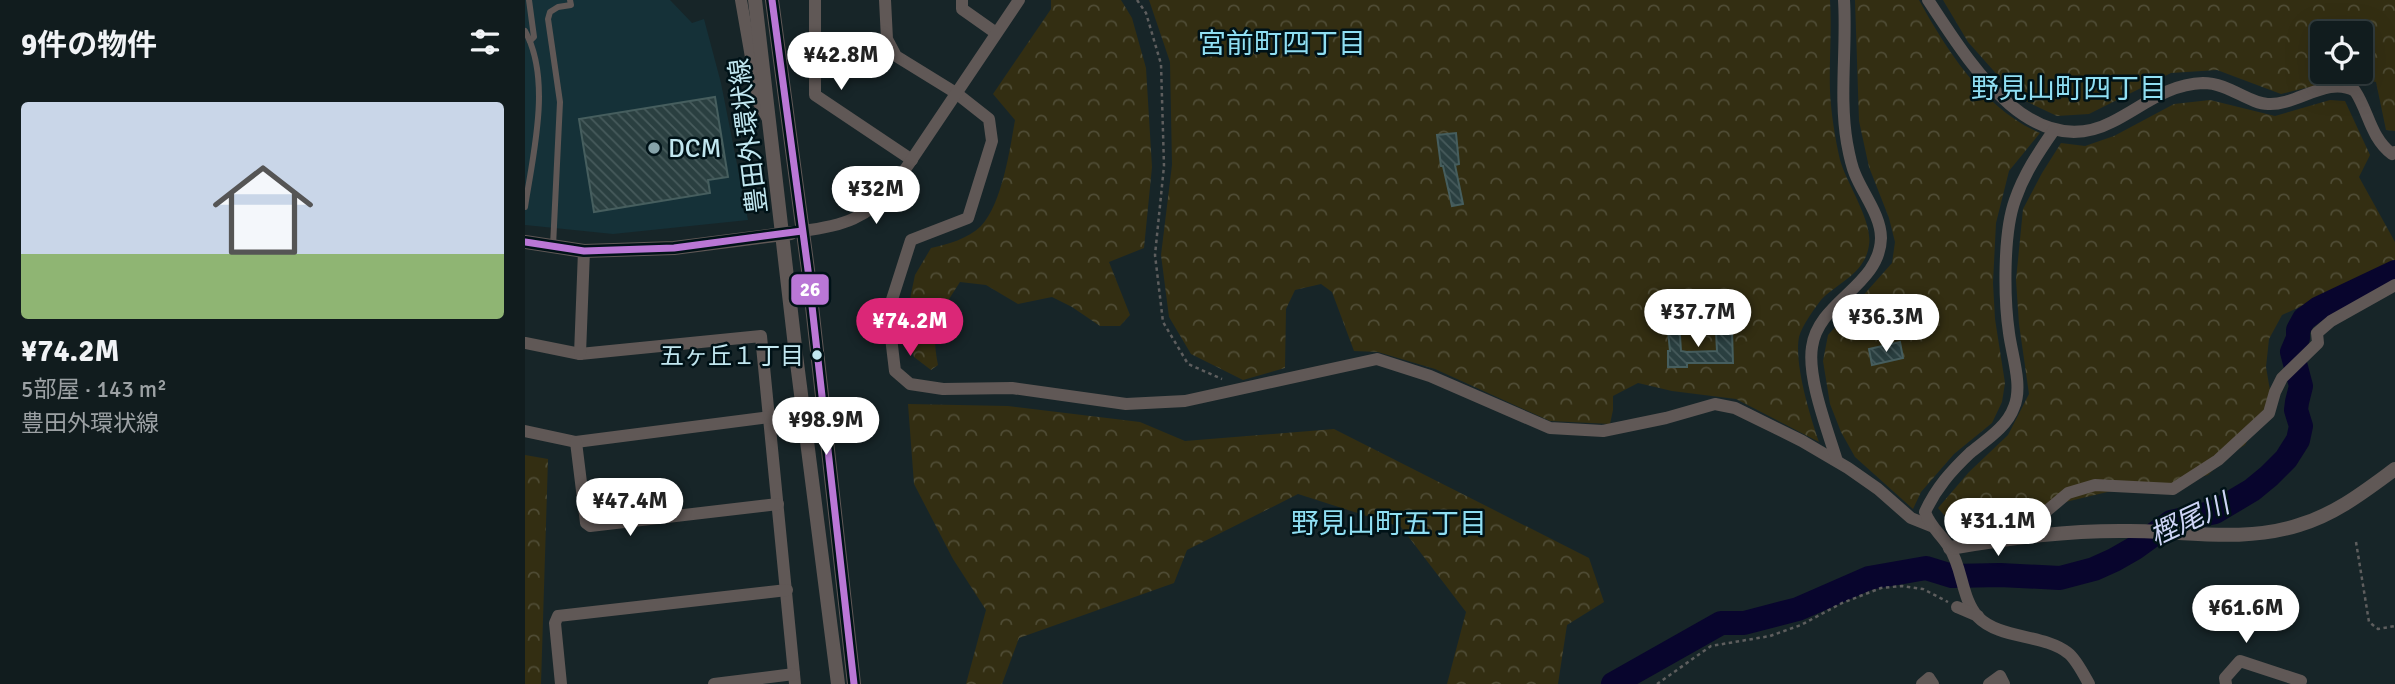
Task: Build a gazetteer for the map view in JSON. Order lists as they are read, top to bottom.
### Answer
{
  "streets": {
    "street": ["豊田外環状線"]
  },
  "districts": ["宮前町四丁目", "野見山町四丁目", "野見山町五丁目"],
  "water": ["樫尾川"],
  "places": ["DCM", "五ヶ丘１丁目"],
  "lines": ["transit line 26"],
  "page": {
    "heading": "9件の物件",
    "price": [
      "¥42.8M",
      "¥32M",
      "¥37.7M",
      "¥36.3M",
      "¥74.2M",
      "¥98.9M",
      "¥47.4M",
      "¥31.1M",
      "¥61.6M"
    ],
    "list": [
      {
        "name": "¥74.2M",
        "note": "5部屋 · 143 m² · 豊田外環状線"
      }
    ]
  }
}
